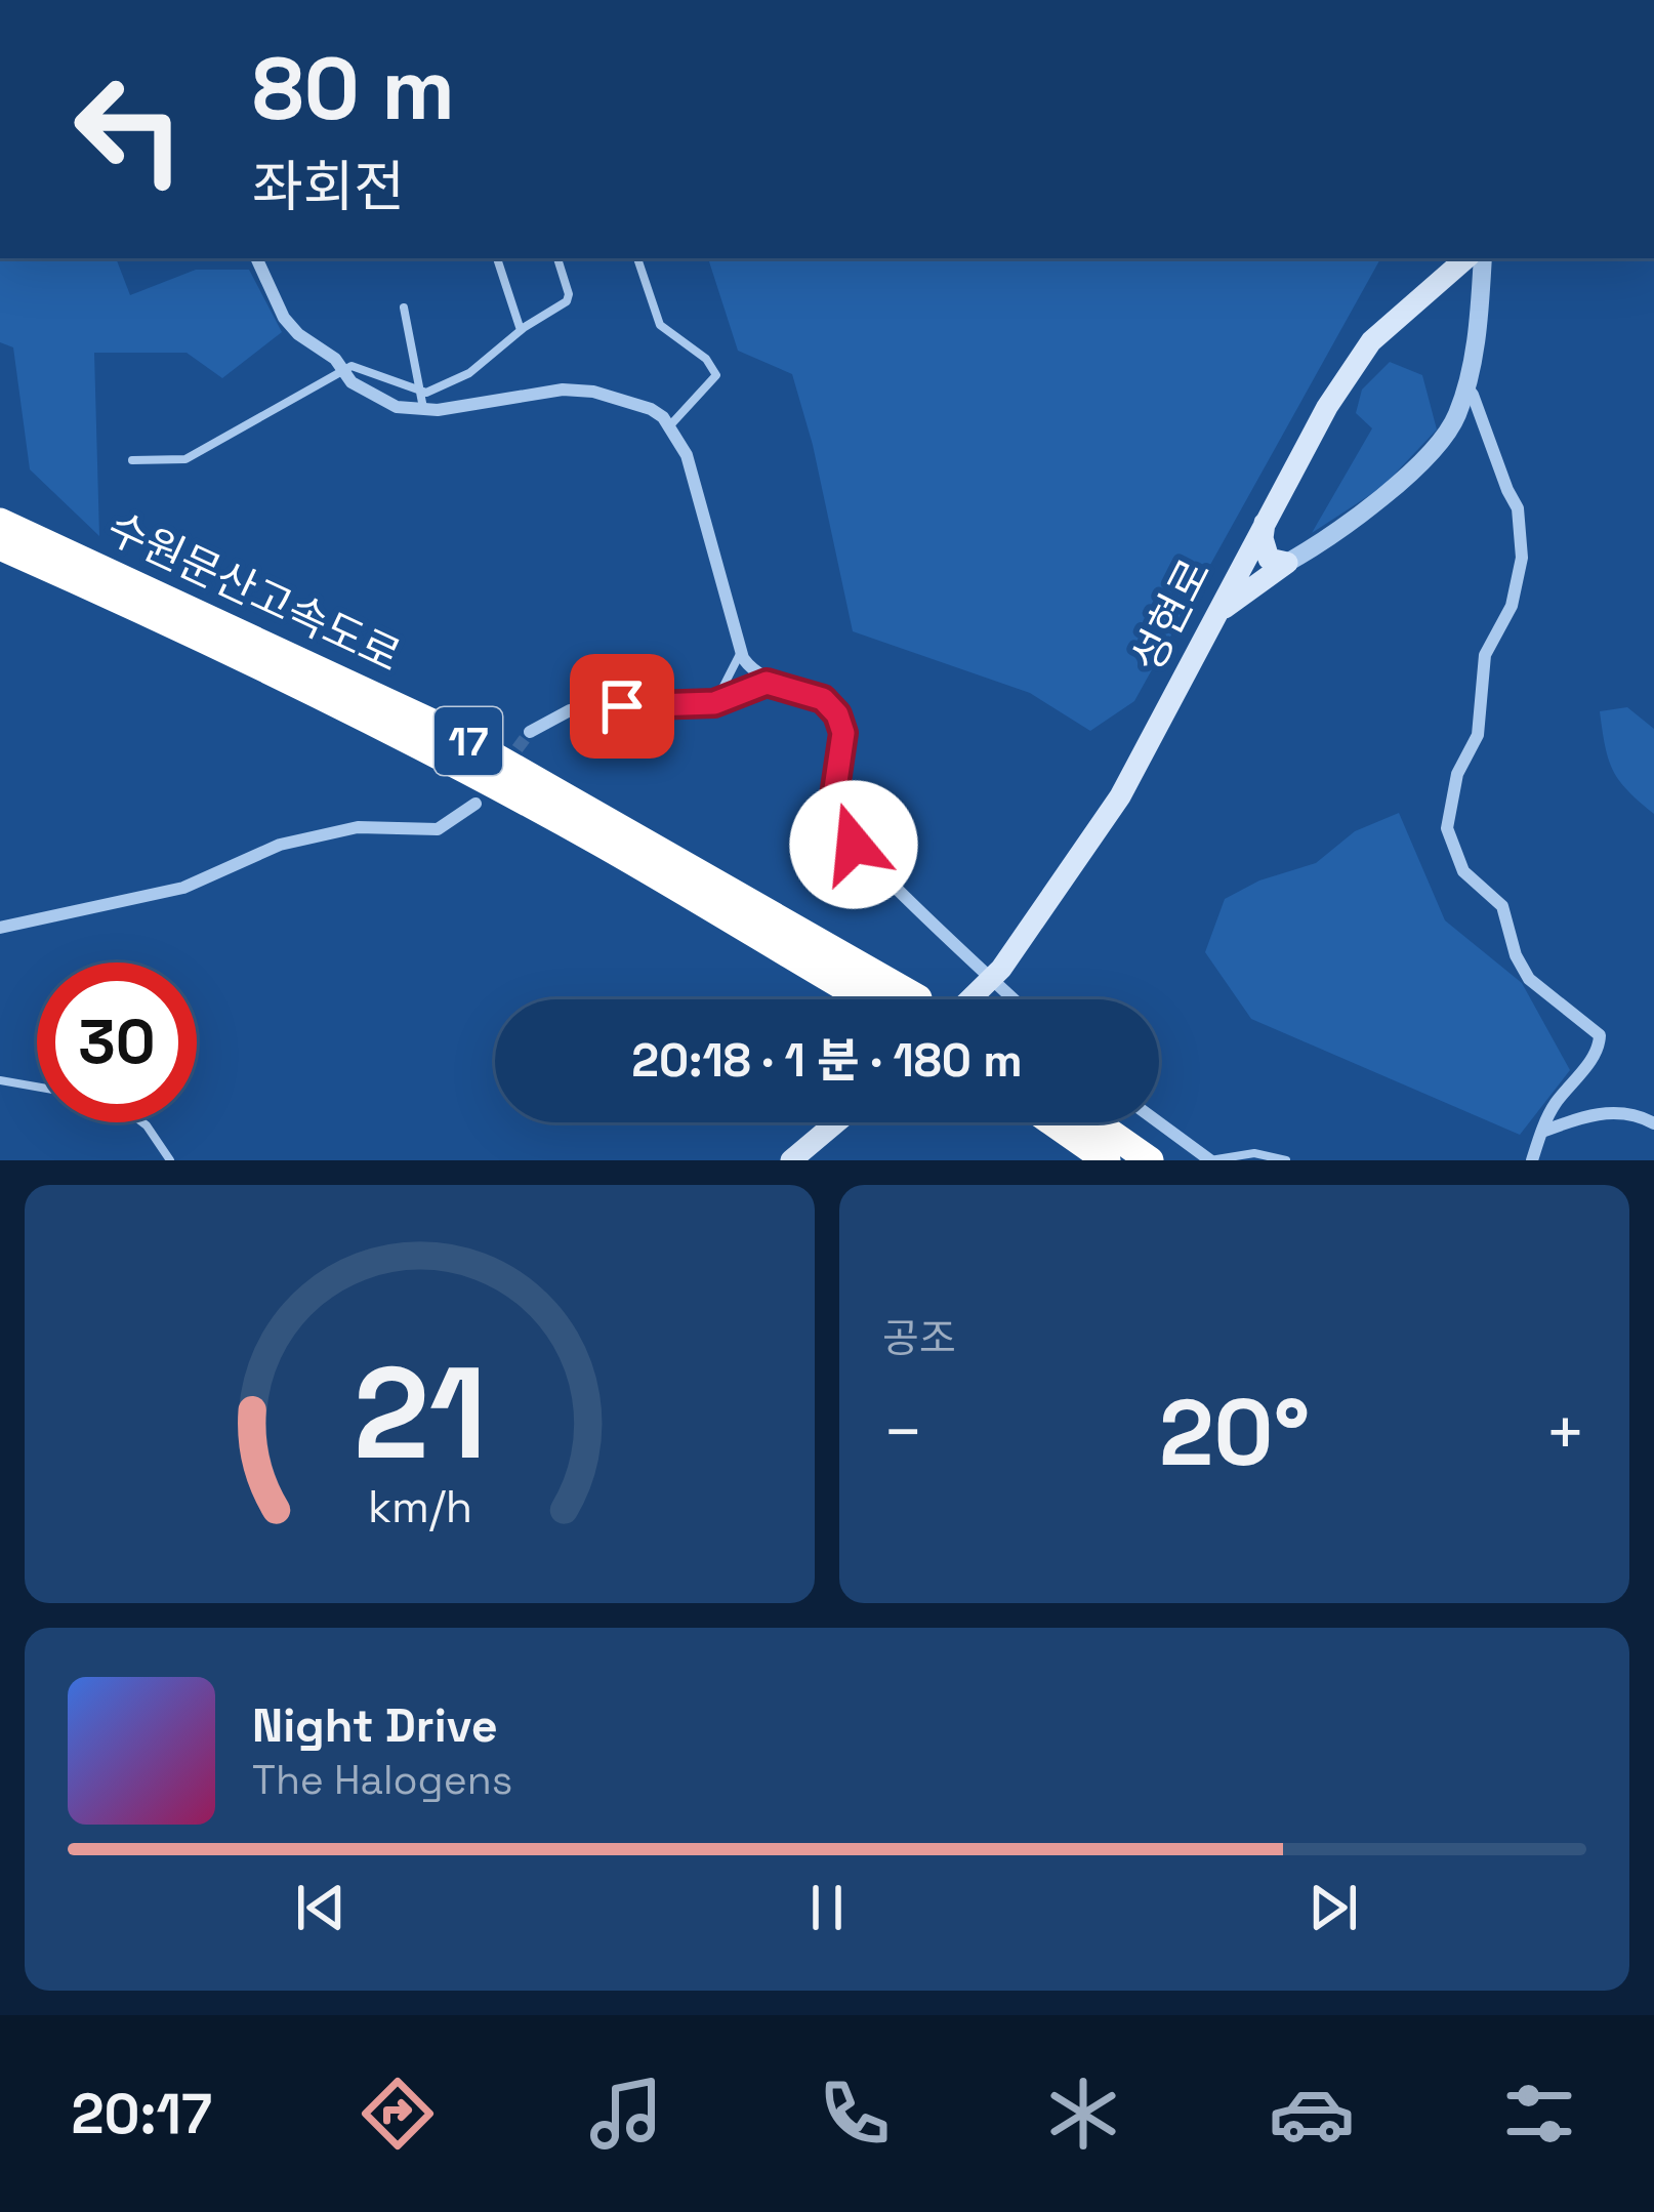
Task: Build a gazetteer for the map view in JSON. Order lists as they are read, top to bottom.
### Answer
{
  "streets": {
    "highway": ["수원문산고속도로", "17"],
    "main road": ["성현로"]
  },
  "page": {
    "turn": ["80 m", "좌회전"],
    "limit": "30",
    "trip": "20:18 · 1 분 · 180 m",
    "tile": "공조",
    "heat": ["−", "20°", "+"],
    "song": ["Night Drive", "The Halogens"],
    "tabs": "20:17",
    "gauge": ["21", "km/h"]
  }
}
